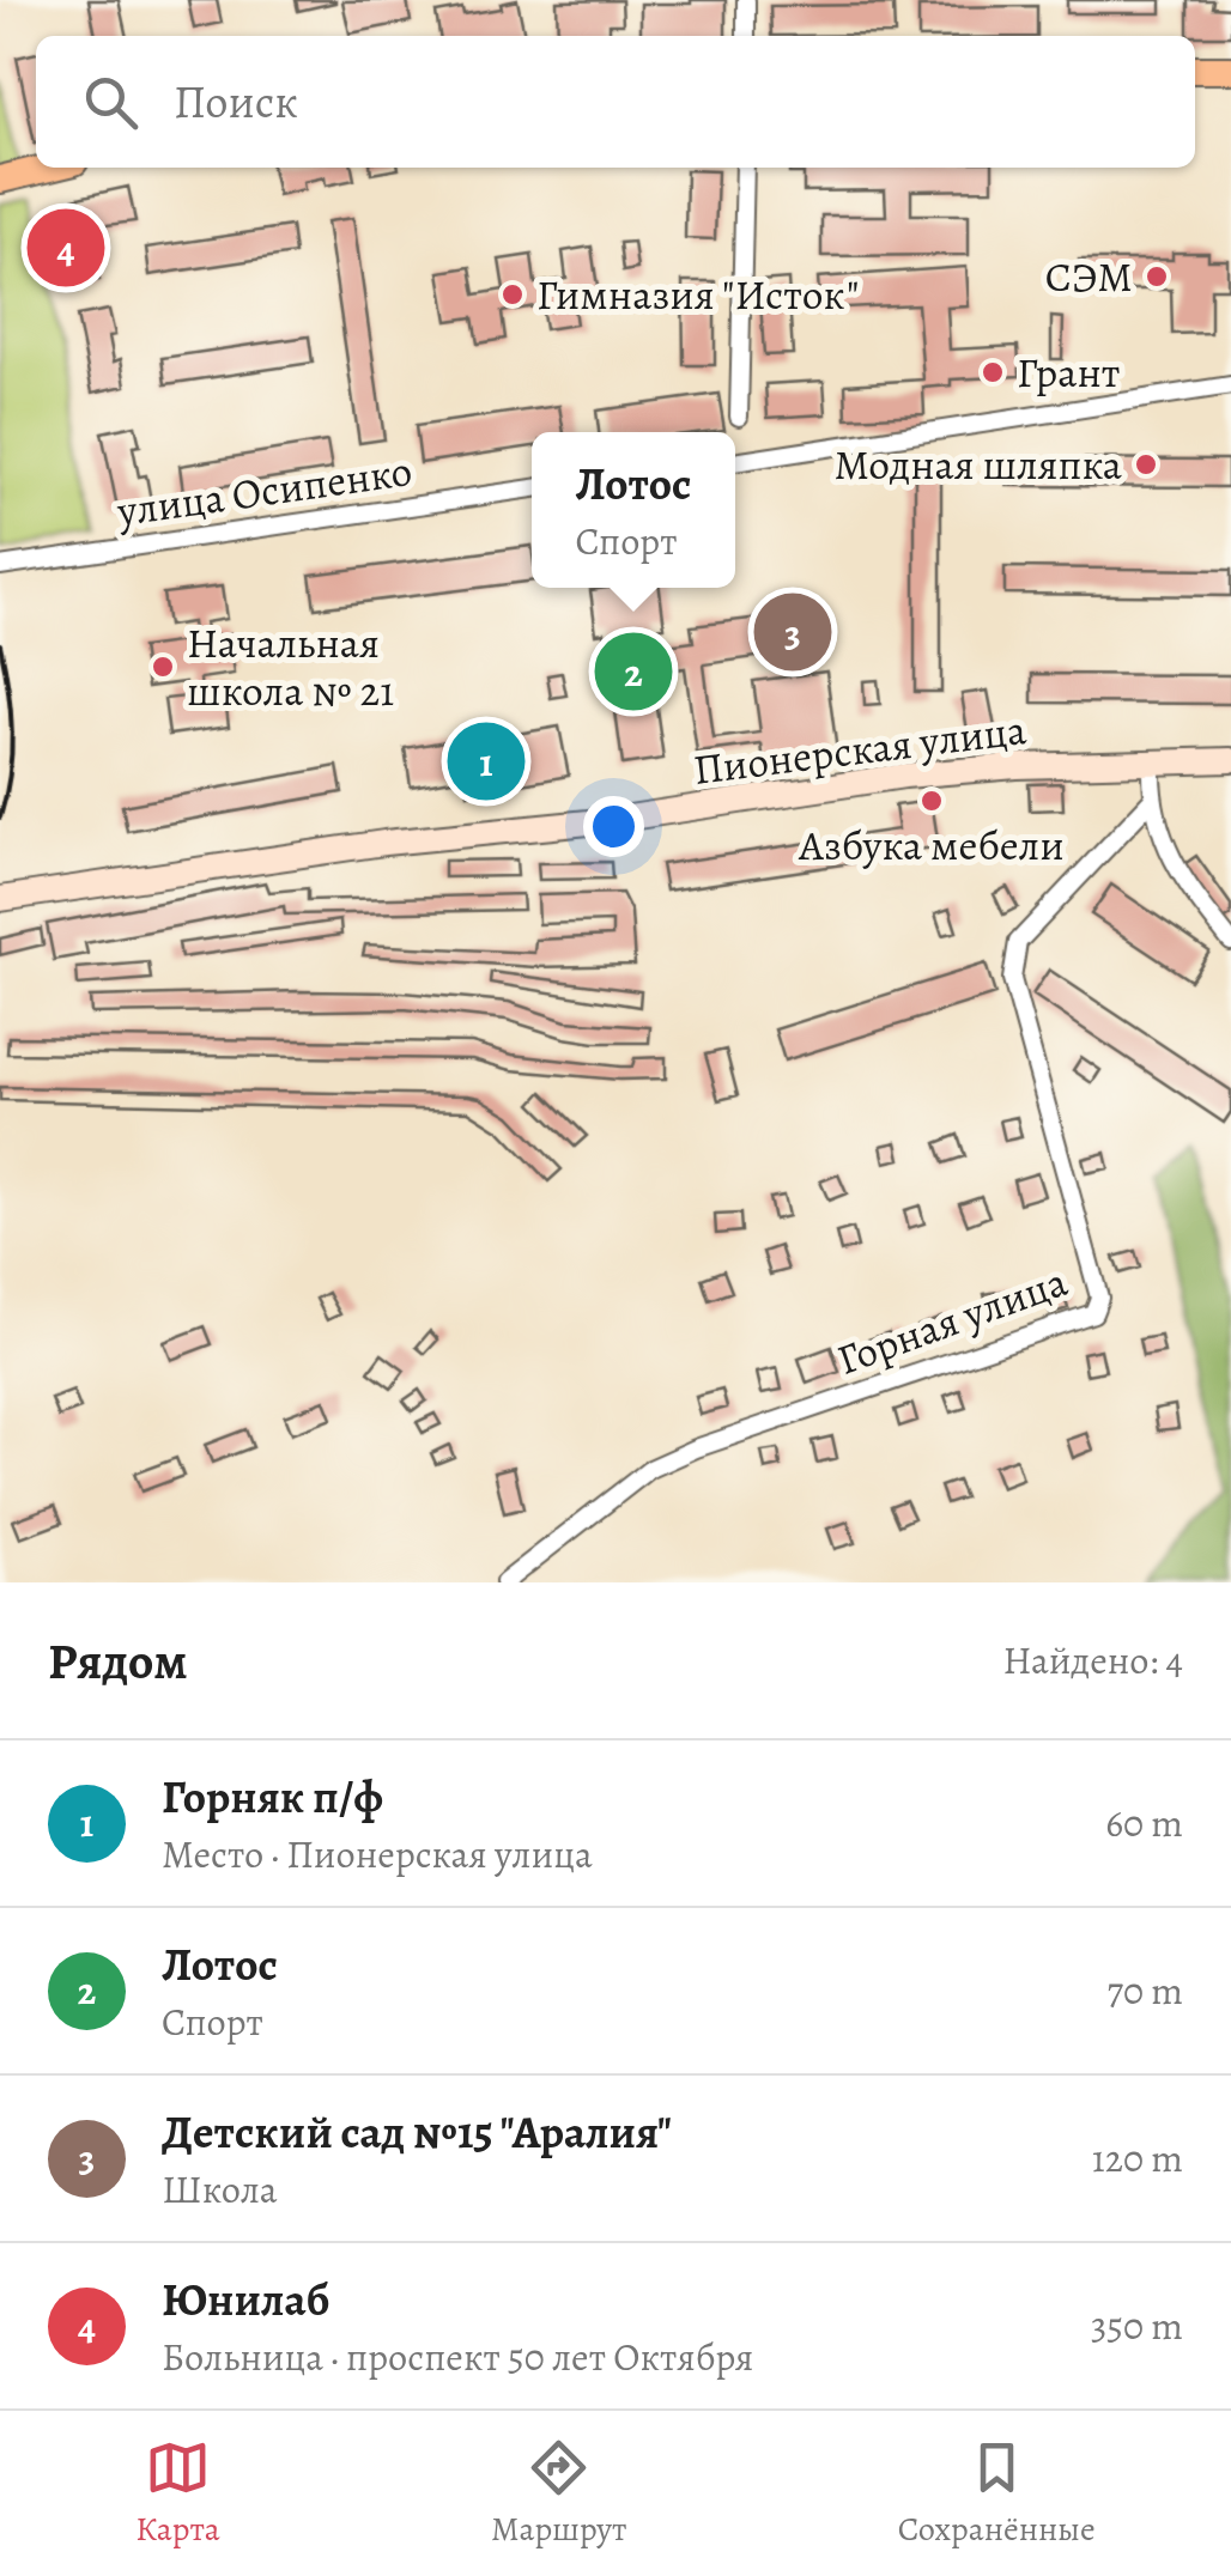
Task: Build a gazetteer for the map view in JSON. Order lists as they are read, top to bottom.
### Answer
{
  "streets": {
    "main road": ["Пионерская улица"],
    "street": ["улица Осипенко", "Горная улица"]
  },
  "places": [
    "СЭМ",
    "Гимназия \"Исток\"",
    "Грант",
    "Модная шляпка",
    "Начальная школа № 21",
    "Азбука мебели"
  ],
  "page": {
    "search": "Поиск",
    "pins": [
      "4",
      "3",
      "2",
      "1"
    ],
    "popup": ["Лотос", "Спорт"],
    "heading": ["Рядом", "Найдено: 4"],
    "list": [
      {
        "mark": "1",
        "name": "Горняк п/ф",
        "note": "Место · Пионерская улица",
        "value": "60 m"
      },
      {
        "mark": "2",
        "name": "Лотос",
        "note": "Спорт",
        "value": "70 m"
      },
      {
        "mark": "3",
        "name": "Детский сад №15 \"Аралия\"",
        "note": "Школа",
        "value": "120 m"
      },
      {
        "mark": "4",
        "name": "Юнилаб",
        "note": "Больница · проспект 50 лет Октября",
        "value": "350 m"
      }
    ],
    "nav": ["Карта", "Маршрут", "Сохранённые"]
  }
}
